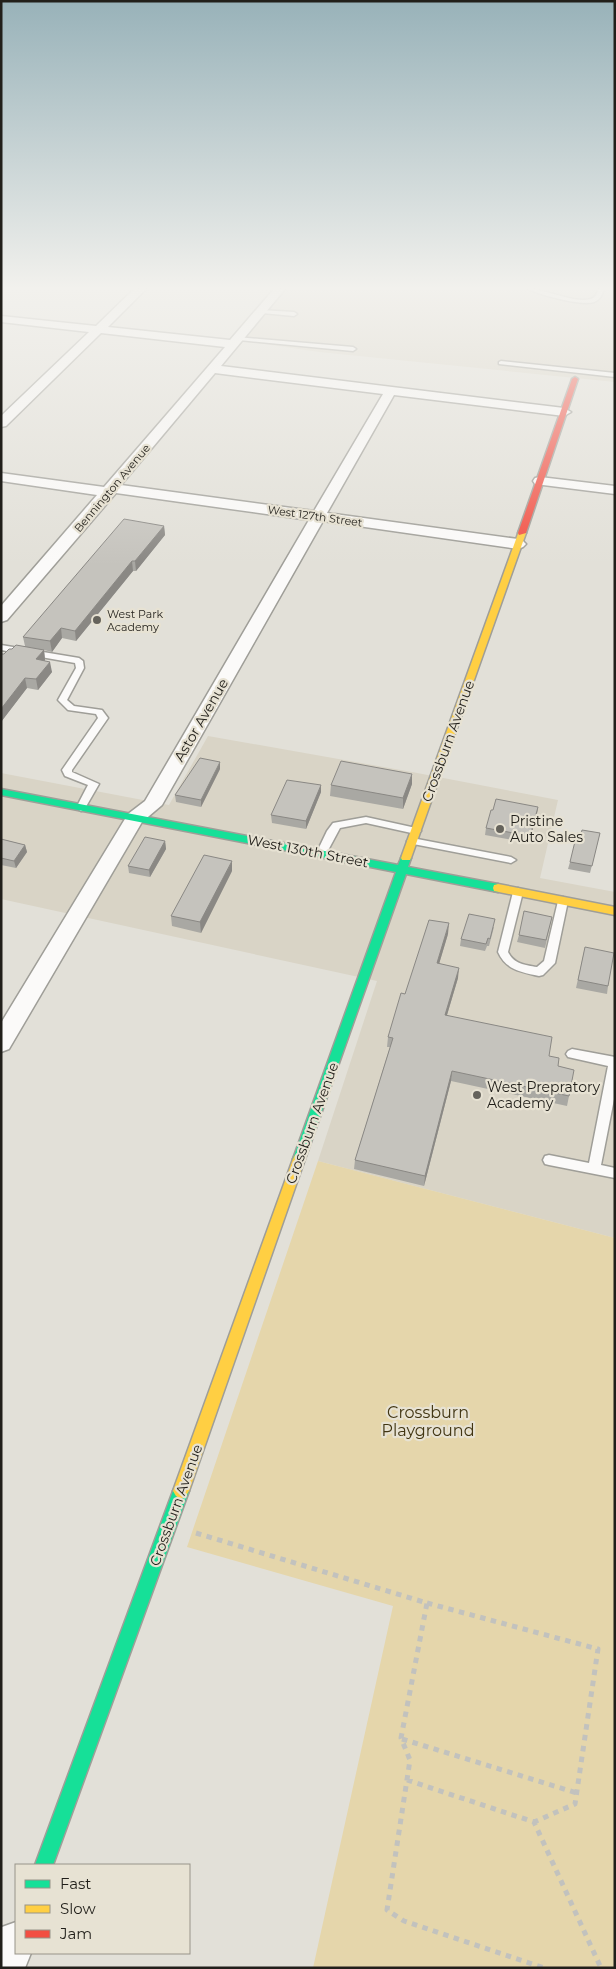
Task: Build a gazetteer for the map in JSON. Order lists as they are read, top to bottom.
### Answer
{
  "streets": {
    "street": [
      "Bennington Avenue",
      "West 127th Street",
      "Astor Avenue",
      "Crossburn Avenue",
      "West 130th Street"
    ]
  },
  "crossings": [
    ["Bennington Avenue", "West 127th Street"],
    ["West 127th Street", "Astor Avenue"],
    ["West 127th Street", "Crossburn Avenue"],
    ["Astor Avenue", "West 130th Street"],
    ["Crossburn Avenue", "West 130th Street"]
  ],
  "parks": ["Crossburn Playground"],
  "places": ["West Park Academy", "Pristine Auto Sales", "West Prepratory Academy"],
  "legend": ["Fast", "Slow", "Jam"]
}
